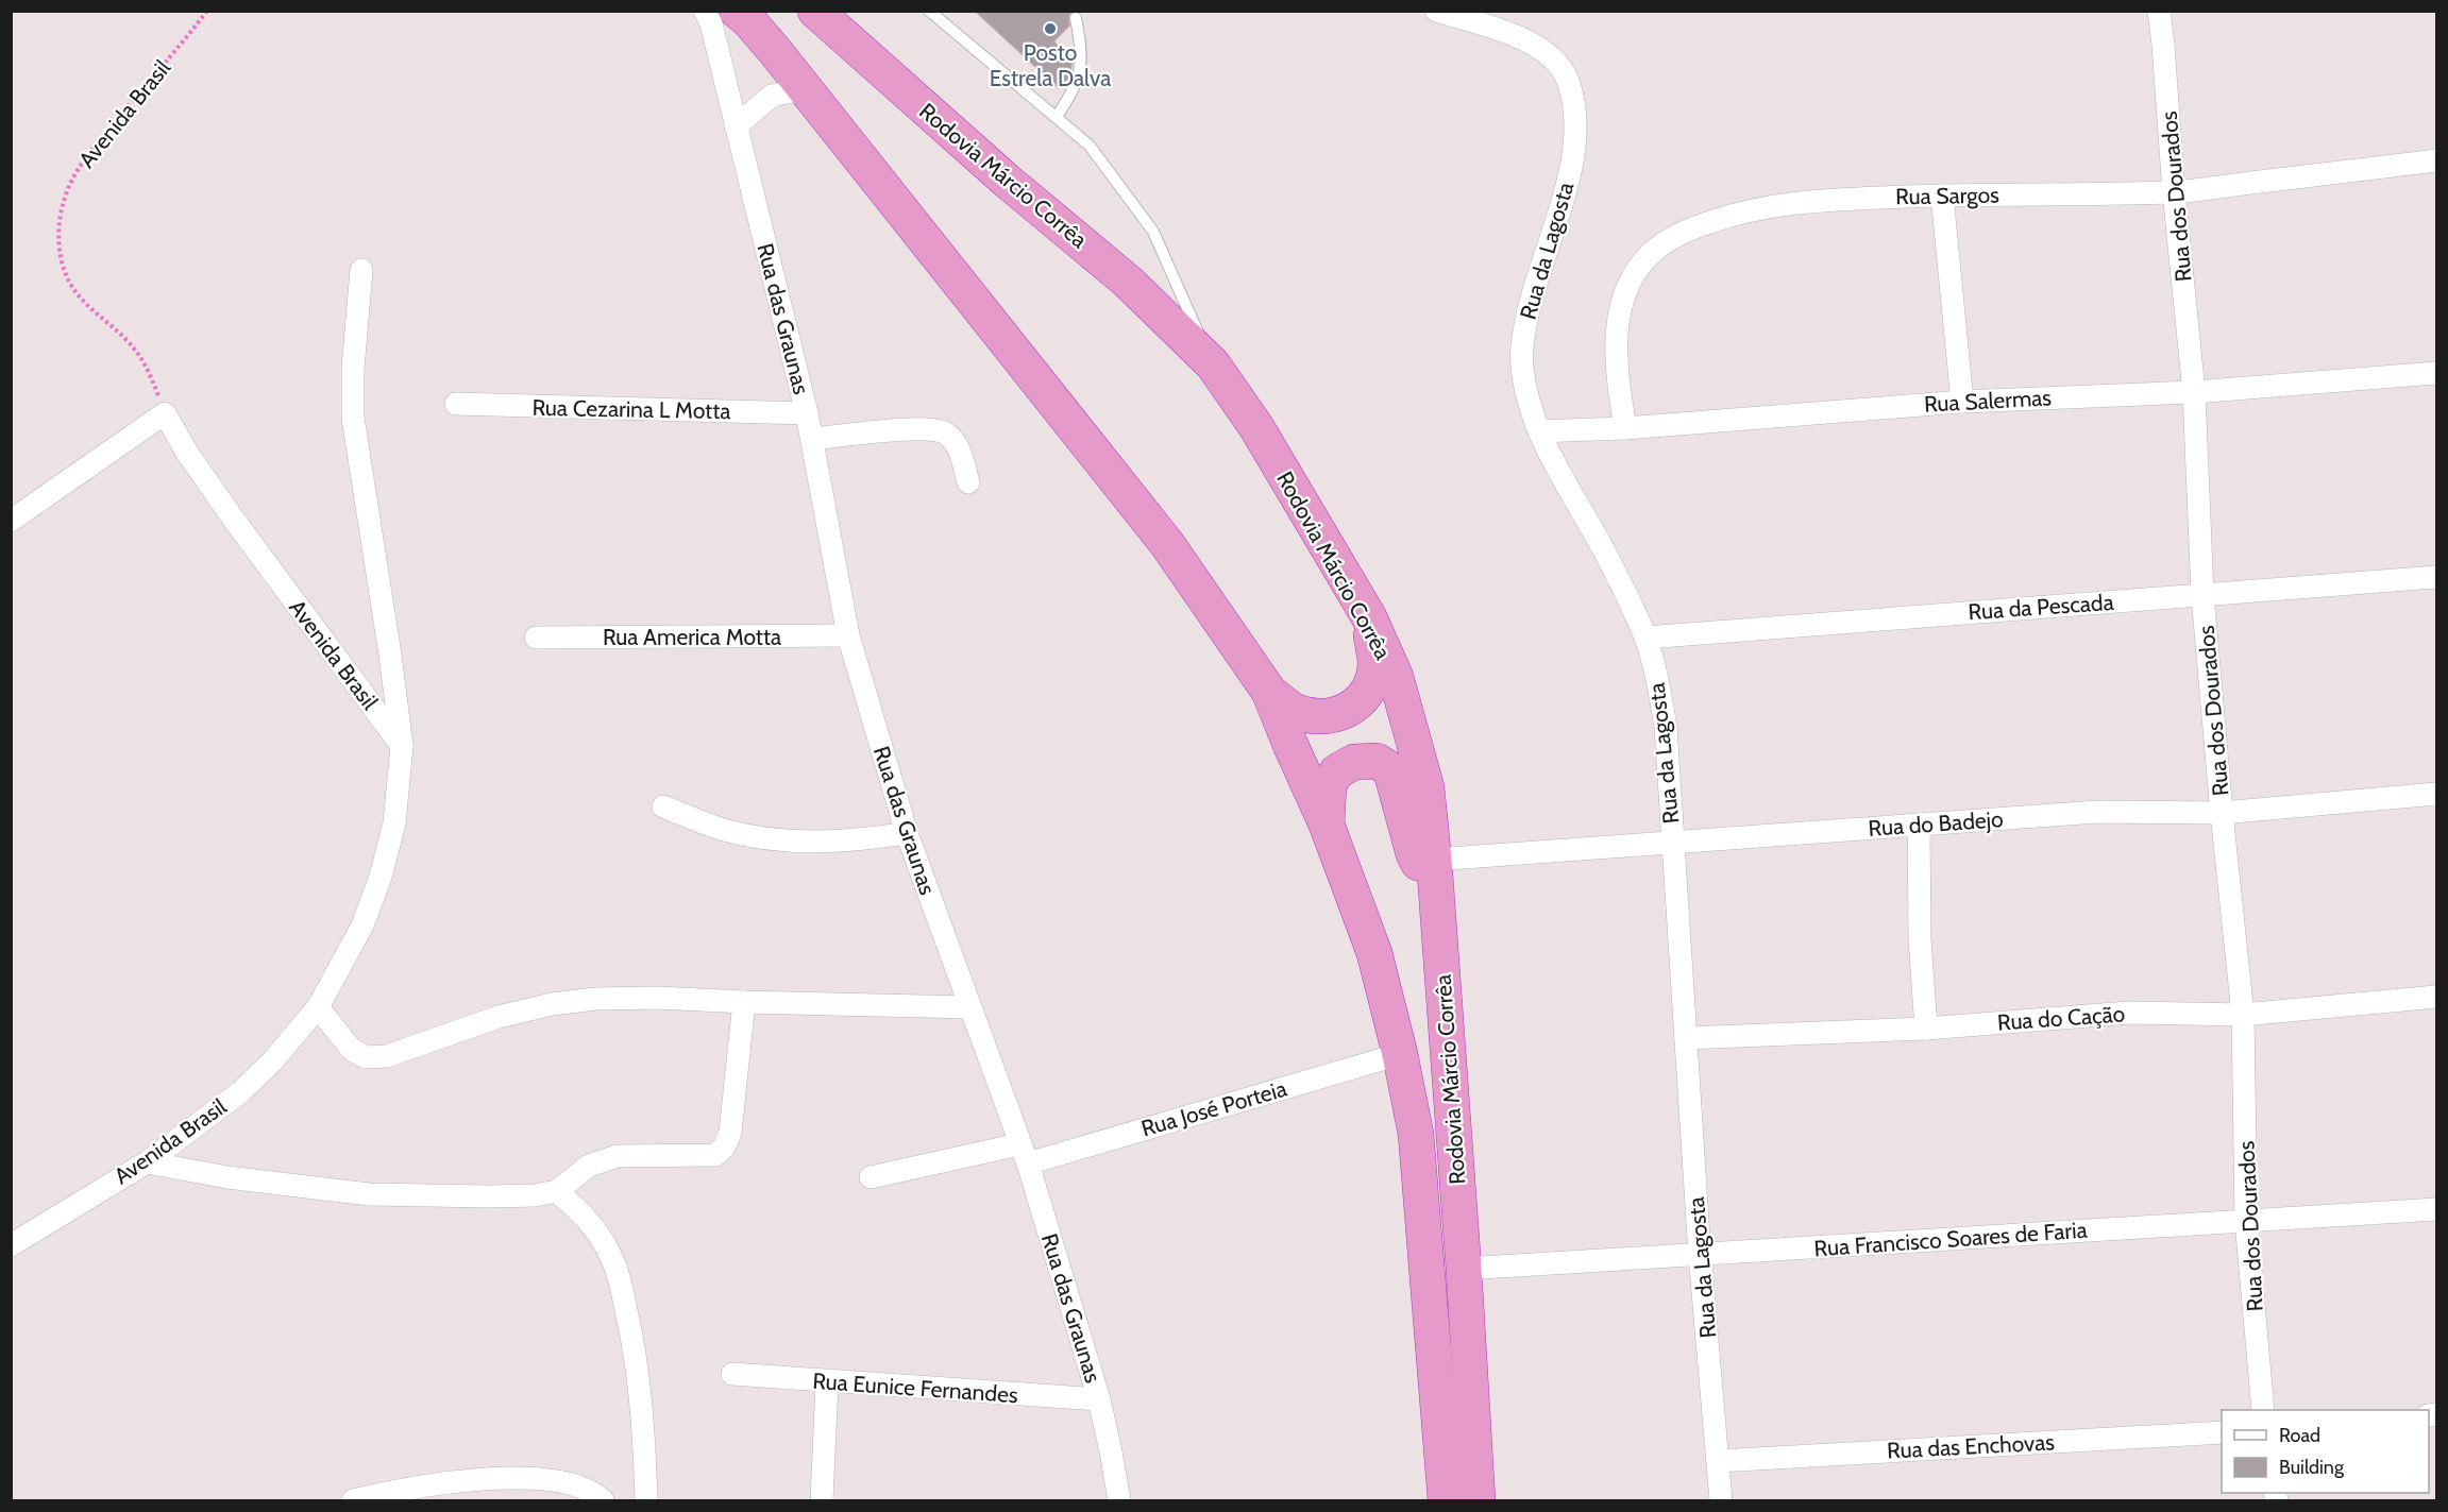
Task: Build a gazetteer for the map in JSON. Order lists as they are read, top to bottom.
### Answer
{
  "streets": {
    "highway": ["Rodovia Márcio Corrêa"],
    "street": [
      "Avenida Brasil",
      "Rua Sargos",
      "Rua dos Dourados",
      "Rua da Lagosta",
      "Rua das Graunas",
      "Rua Salermas",
      "Rua Cezarina L Motta",
      "Rua da Pescada",
      "Rua America Motta",
      "Rua do Badejo",
      "Rua do Cação",
      "Rua José Porteia",
      "Rua Francisco Soares de Faria",
      "Rua Eunice Fernandes",
      "Rua das Enchovas"
    ]
  },
  "crossings": [
    ["Rodovia Márcio Corrêa", "Rua do Badejo"],
    ["Rodovia Márcio Corrêa", "Rua José Porteia"],
    ["Rodovia Márcio Corrêa", "Rua Francisco Soares de Faria"],
    ["Rua Sargos", "Rua dos Dourados"],
    ["Rua Sargos", "Rua Salermas"],
    ["Rua dos Dourados", "Rua Salermas"],
    ["Rua dos Dourados", "Rua da Pescada"],
    ["Rua dos Dourados", "Rua do Badejo"],
    ["Rua dos Dourados", "Rua do Cação"],
    ["Rua dos Dourados", "Rua Francisco Soares de Faria"],
    ["Rua da Lagosta", "Rua Salermas"],
    ["Rua da Lagosta", "Rua da Pescada"],
    ["Rua da Lagosta", "Rua do Badejo"],
    ["Rua da Lagosta", "Rua do Cação"],
    ["Rua da Lagosta", "Rua Francisco Soares de Faria"],
    ["Rua da Lagosta", "Rua das Enchovas"],
    ["Rua das Graunas", "Rua Cezarina L Motta"],
    ["Rua das Graunas", "Rua America Motta"],
    ["Rua das Graunas", "Rua José Porteia"],
    ["Rua das Graunas", "Rua Eunice Fernandes"]
  ],
  "places": ["Posto Estrela Dalva"],
  "legend": ["Road", "Building"]
}
